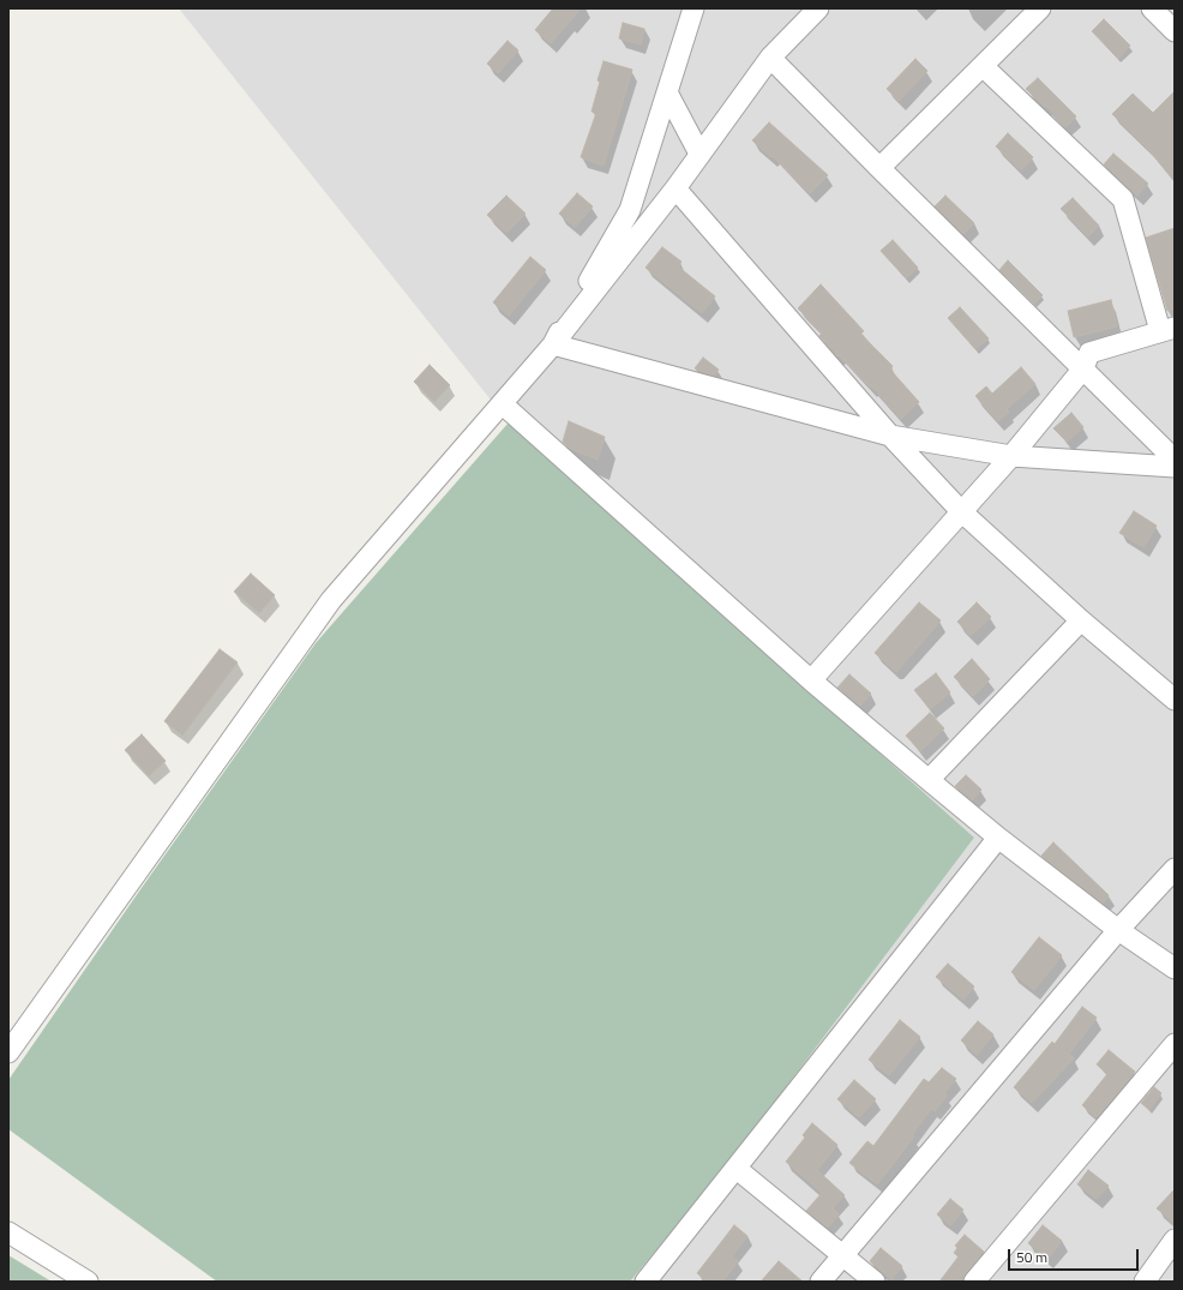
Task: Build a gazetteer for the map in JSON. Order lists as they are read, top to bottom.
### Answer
{
  "scale_bar": "50 m"
}
